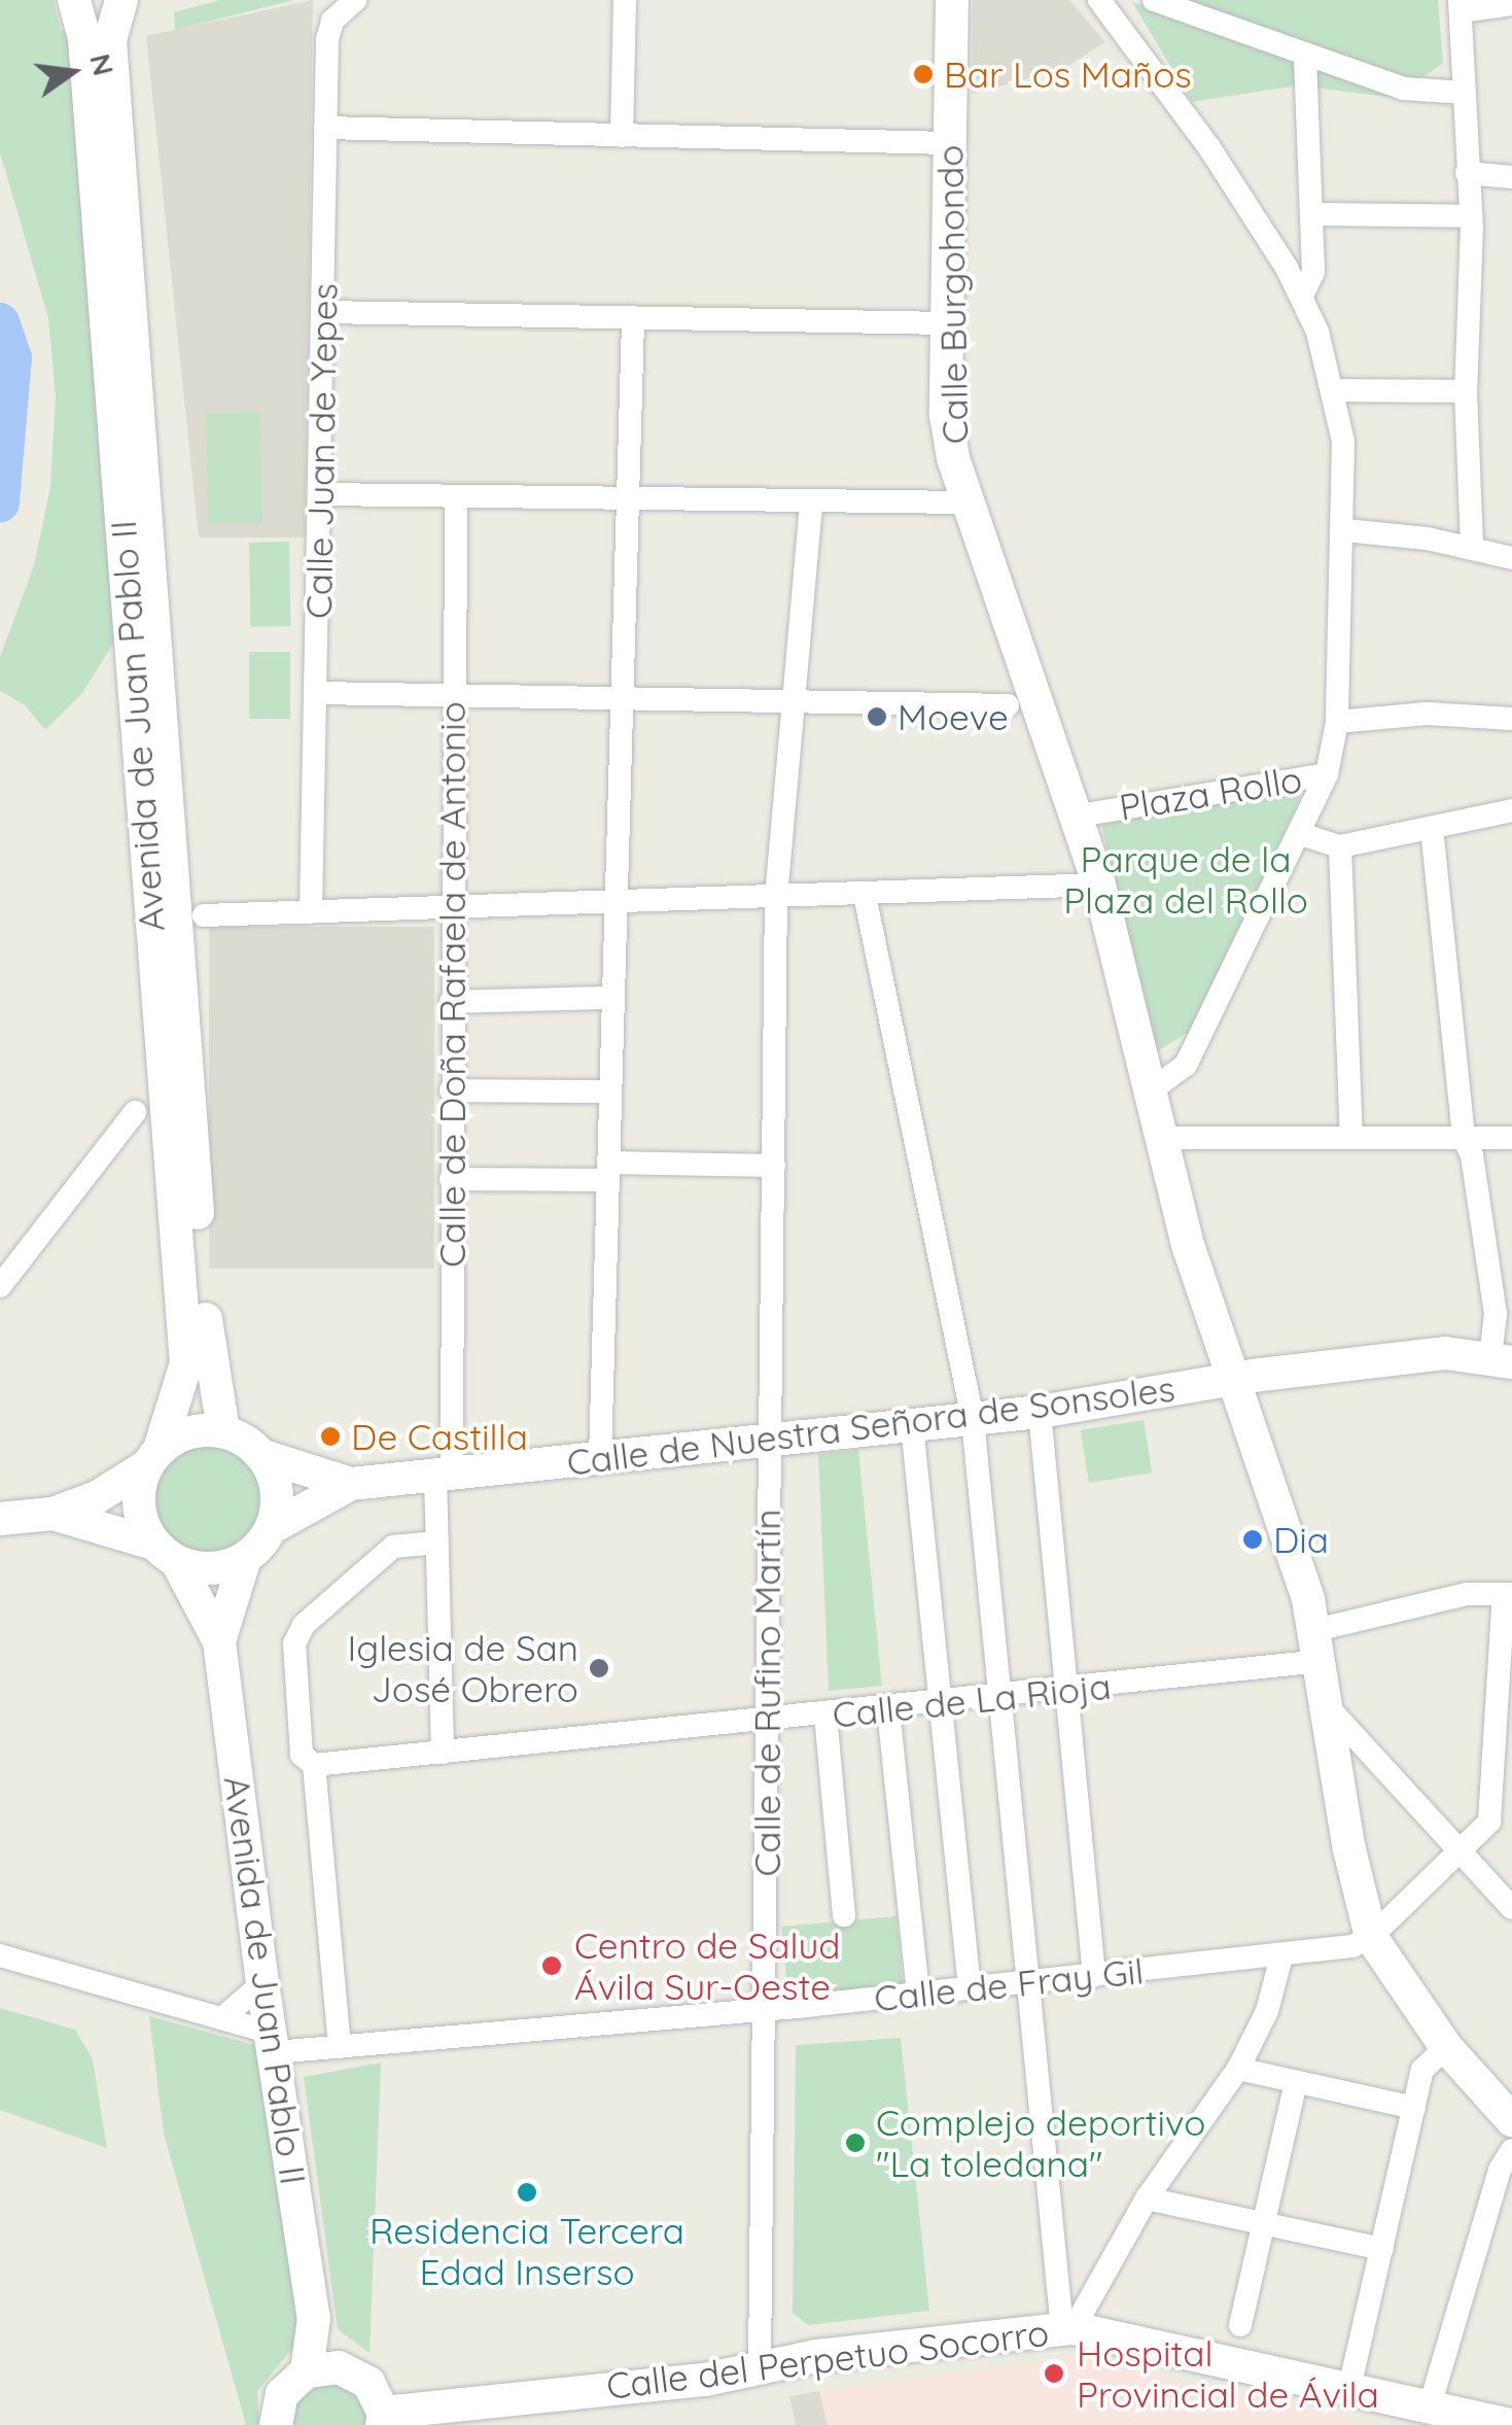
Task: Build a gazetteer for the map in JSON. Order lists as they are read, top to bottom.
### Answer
{
  "streets": {
    "street": [
      "Calle Burgohondo",
      "Calle Juan de Yepes",
      "Avenida de Juan Pablo II",
      "Plaza Rollo",
      "Calle de Doña Rafaela de Antonio",
      "Calle de Nuestra Señora de Sonsoles",
      "Calle de Rufino Martín",
      "Calle de La Rioja",
      "Calle de Fray Gil",
      "Calle del Perpetuo Socorro"
    ]
  },
  "crossings": [
    ["Calle Burgohondo", "Plaza Rollo"],
    ["Avenida de Juan Pablo II", "Calle de Doña Rafaela de Antonio"],
    ["Avenida de Juan Pablo II", "Calle de Nuestra Señora de Sonsoles"],
    ["Avenida de Juan Pablo II", "Calle de La Rioja"],
    ["Avenida de Juan Pablo II", "Calle de Fray Gil"],
    ["Plaza Rollo", "Calle de Nuestra Señora de Sonsoles"],
    ["Plaza Rollo", "Calle de La Rioja"],
    ["Plaza Rollo", "Calle de Fray Gil"],
    ["Calle de Doña Rafaela de Antonio", "Calle de Nuestra Señora de Sonsoles"],
    ["Calle de Doña Rafaela de Antonio", "Calle de La Rioja"],
    ["Calle de Nuestra Señora de Sonsoles", "Calle de Rufino Martín"],
    ["Calle de Rufino Martín", "Calle de La Rioja"],
    ["Calle de Rufino Martín", "Calle de Fray Gil"],
    ["Calle de Rufino Martín", "Calle del Perpetuo Socorro"]
  ],
  "parks": ["Parque de la Plaza del Rollo"],
  "places": [
    "Bar Los Maños",
    "Moeve",
    "De Castilla",
    "Dia",
    "Iglesia de San José Obrero",
    "Centro de Salud Ávila Sur-Oeste",
    "Complejo deportivo \"La toledana\"",
    "Residencia Tercera Edad Inserso",
    "Hospital Provincial de Ávila"
  ],
  "north": "right"
}
